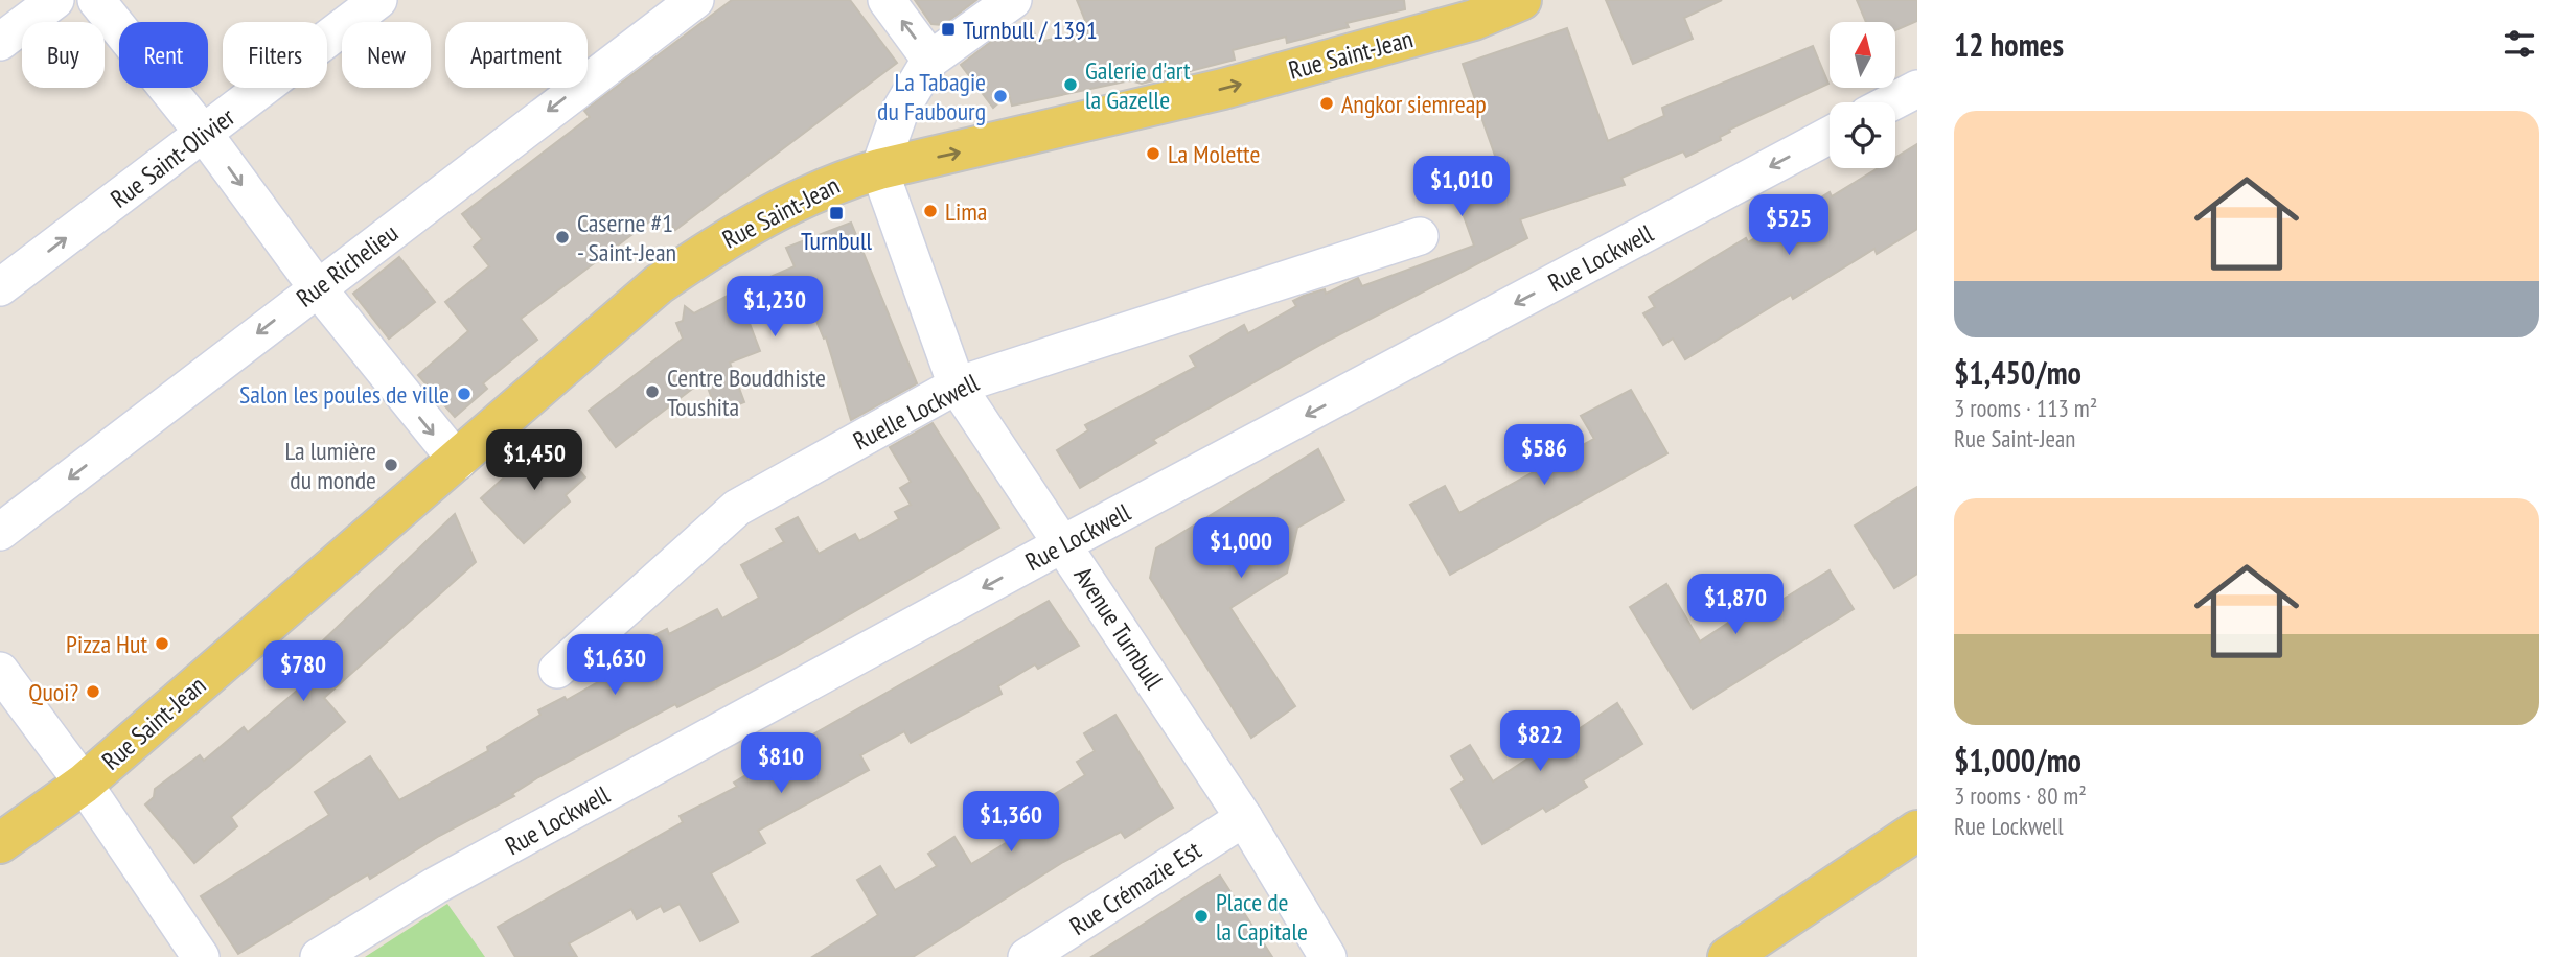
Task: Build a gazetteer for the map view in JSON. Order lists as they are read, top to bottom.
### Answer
{
  "streets": {
    "main road": ["Rue Saint-Jean"],
    "street": [
      "Rue Saint-Olivier",
      "Rue Lockwell",
      "Rue Richelieu",
      "Ruelle Lockwell",
      "Avenue Turnbull",
      "Rue Crémazie Est"
    ]
  },
  "crossings": [
    ["Rue Saint-Jean", "Avenue Turnbull"],
    ["Rue Lockwell", "Avenue Turnbull"],
    ["Ruelle Lockwell", "Avenue Turnbull"],
    ["Avenue Turnbull", "Rue Crémazie Est"]
  ],
  "one_way": ["Rue Saint-Olivier", "Rue Lockwell", "Rue Richelieu"],
  "places": {
    "transit": ["Turnbull / 1391", "Turnbull"],
    "other": [
      "Galerie d'art la Gazelle",
      "La Tabagie du Faubourg",
      "Angkor siemreap",
      "La Molette",
      "Lima",
      "Caserne #1 - Saint-Jean",
      "Centre Bouddhiste Toushita",
      "Salon les poules de ville",
      "La lumière du monde",
      "Pizza Hut",
      "Quoi?",
      "Place de la Capitale"
    ]
  },
  "north": "top",
  "page": {
    "heading": "12 homes",
    "chip": [
      "Buy",
      "Rent",
      "Filters",
      "New",
      "Apartment"
    ],
    "list": [
      {
        "name": "$1,450/mo",
        "note": "3 rooms · 113 m² · Rue Saint-Jean"
      },
      {
        "name": "$1,000/mo",
        "note": "3 rooms · 80 m² · Rue Lockwell"
      }
    ],
    "price": [
      "$1,010",
      "$525",
      "$1,230",
      "$586",
      "$1,450",
      "$1,000",
      "$1,870",
      "$1,630",
      "$780",
      "$822",
      "$810",
      "$1,360"
    ]
  }
}
